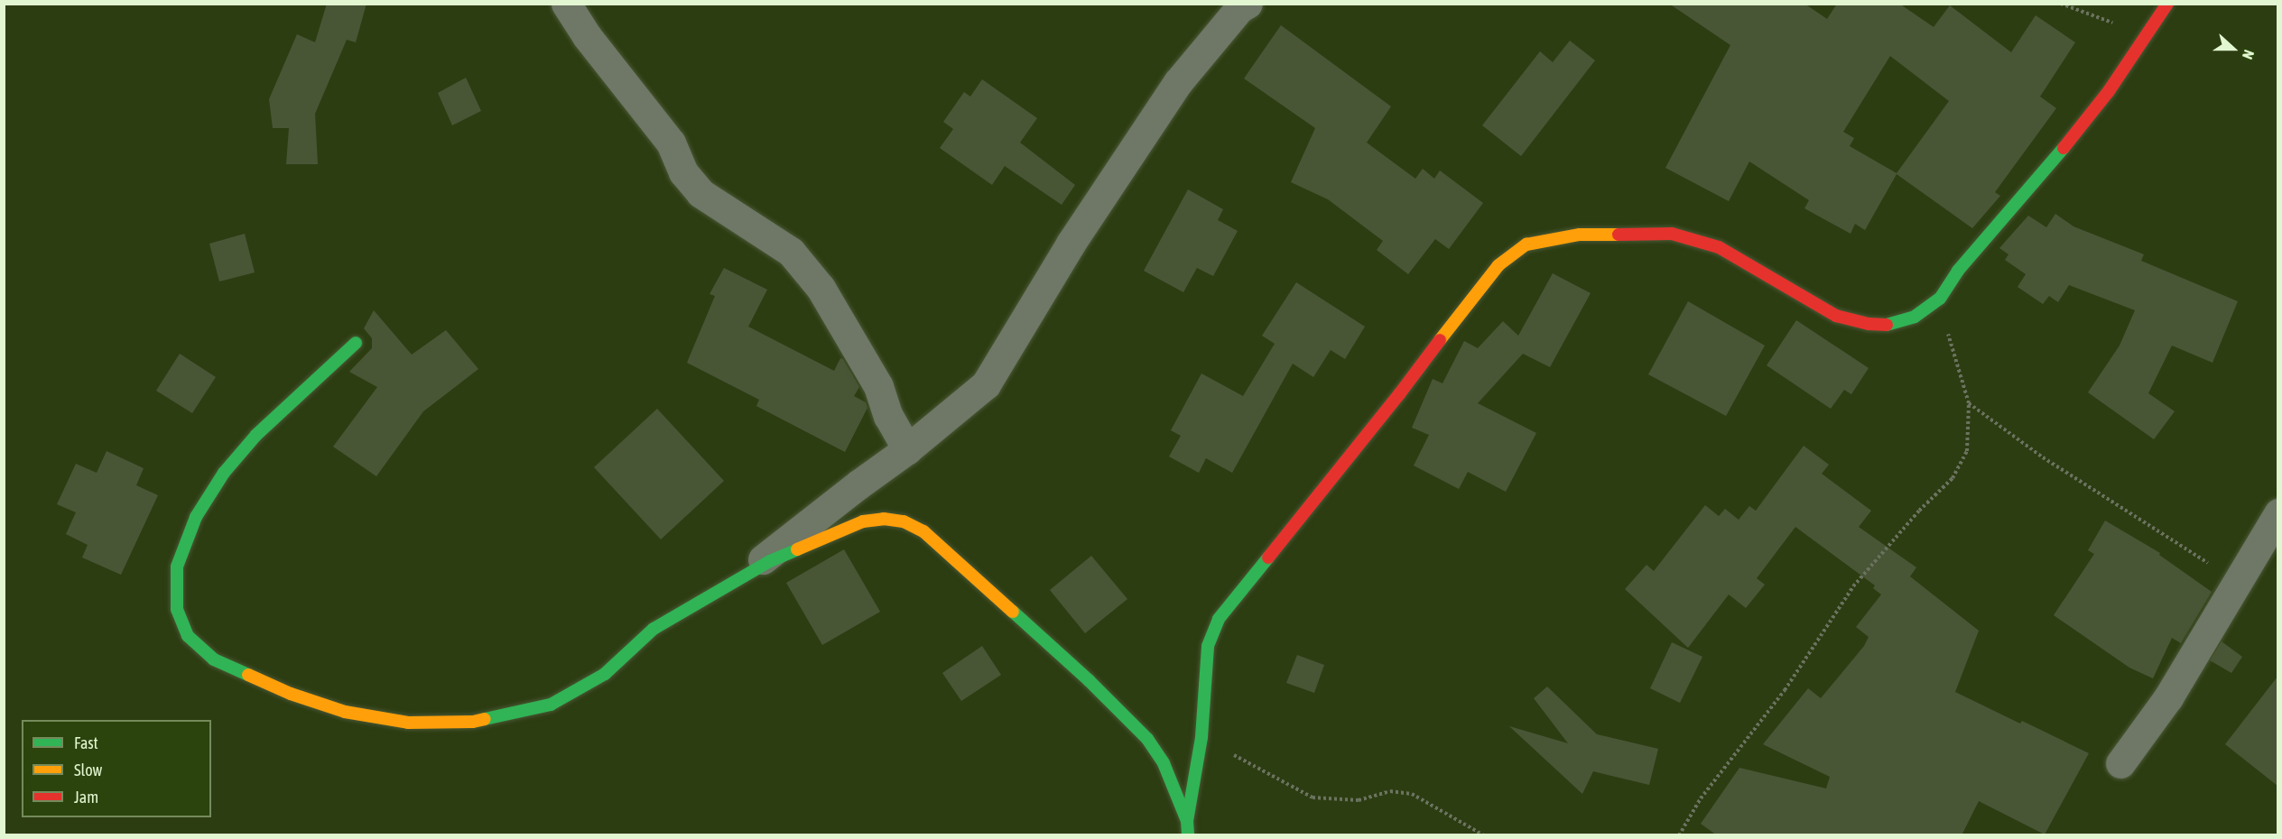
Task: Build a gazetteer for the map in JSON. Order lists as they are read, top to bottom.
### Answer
{
  "legend": ["Fast", "Slow", "Jam"],
  "north": "right"
}
